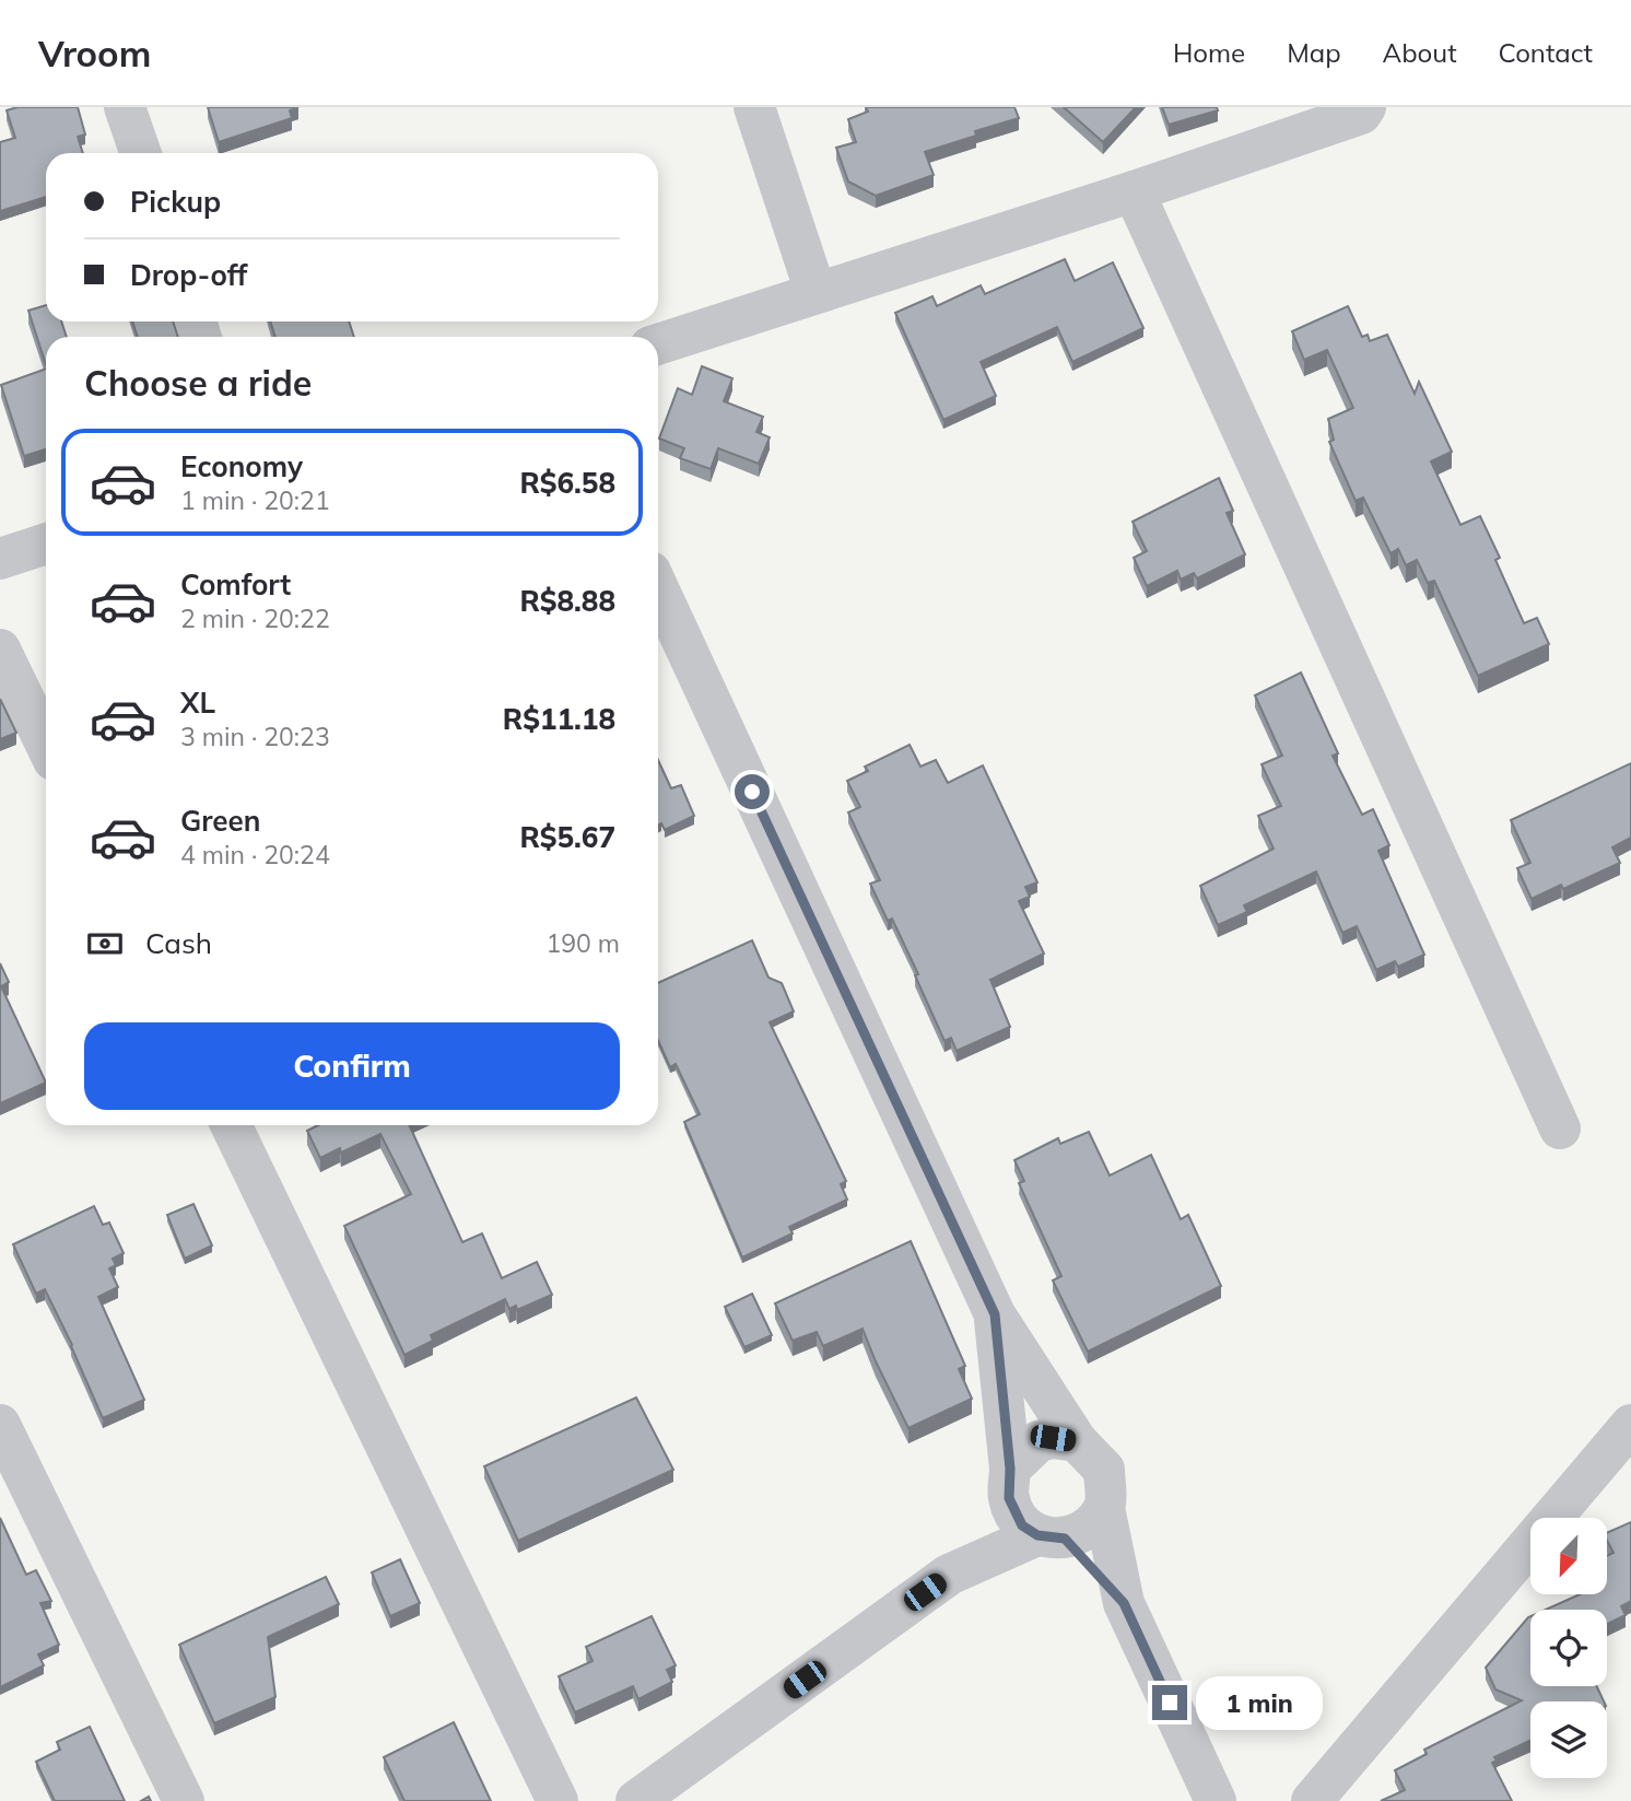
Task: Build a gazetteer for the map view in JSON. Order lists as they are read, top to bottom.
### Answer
{
  "north": "bottom left",
  "page": {
    "header": "Vroom",
    "nav": [
      "Home",
      "Map",
      "About",
      "Contact"
    ],
    "banner": ["Pickup", "Drop-off"],
    "heading": "Choose a ride",
    "list": [
      {
        "name": "Economy",
        "note": "1 min · 20:21",
        "value": "R$6.58"
      },
      {
        "name": "Comfort",
        "note": "2 min · 20:22",
        "value": "R$8.88"
      },
      {
        "name": "XL",
        "note": "3 min · 20:23",
        "value": "R$11.18"
      },
      {
        "name": "Green",
        "note": "4 min · 20:24",
        "value": "R$5.67"
      }
    ],
    "pay": ["Cash", "190 m"],
    "buttons": "Confirm",
    "bubble": "1 min"
  }
}
